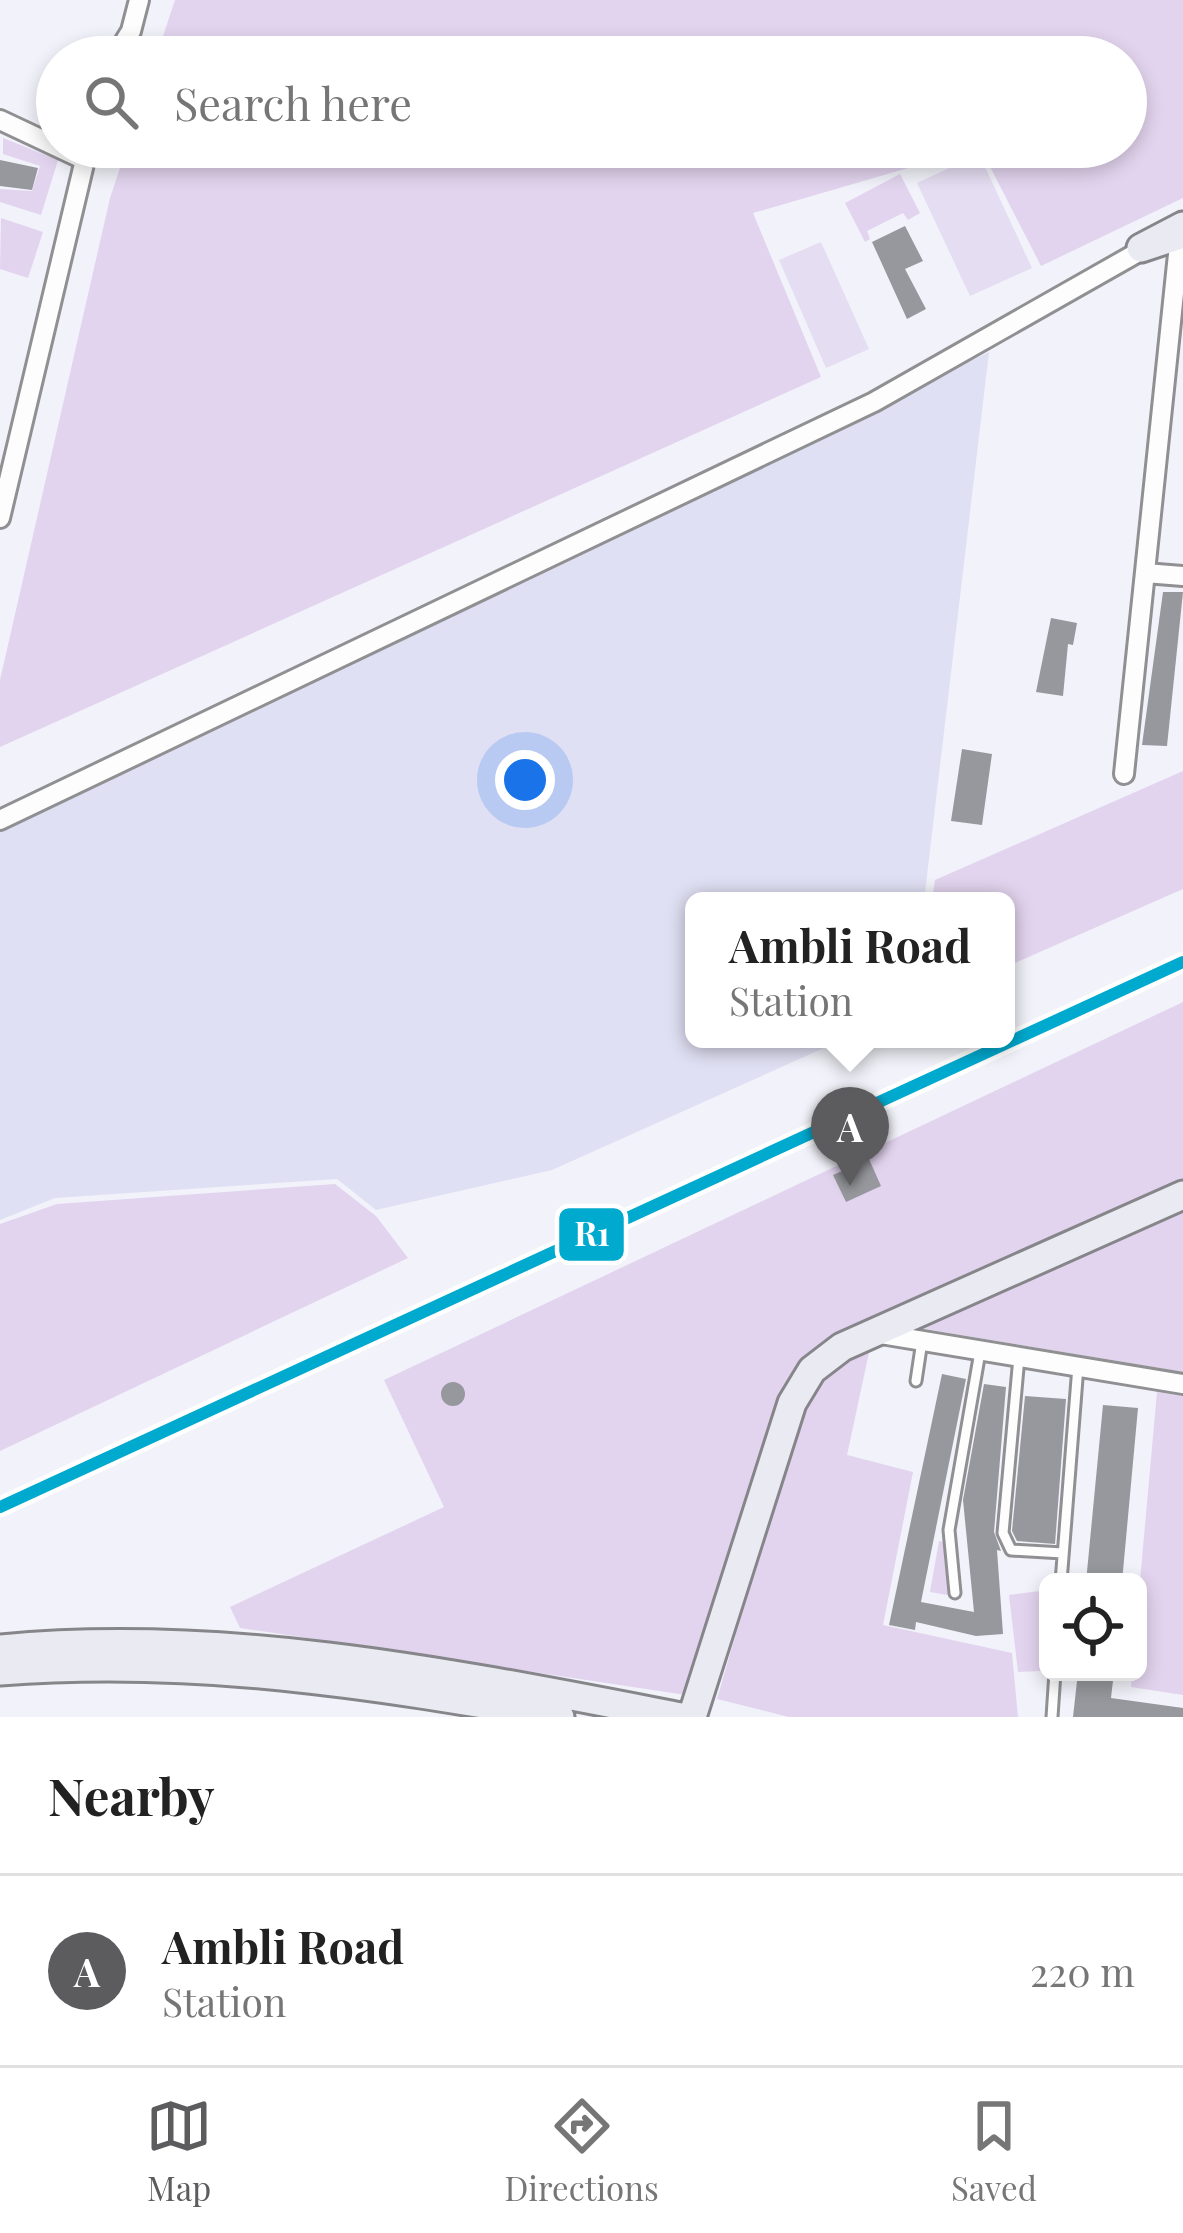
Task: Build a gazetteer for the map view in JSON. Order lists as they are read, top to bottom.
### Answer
{
  "lines": ["transit line R1"],
  "page": {
    "search": "Search here",
    "popup": ["Ambli Road", "Station"],
    "pins": "A",
    "heading": "Nearby",
    "list": [
      {
        "mark": "A",
        "name": "Ambli Road",
        "note": "Station",
        "value": "220 m"
      }
    ],
    "nav": ["Map", "Directions", "Saved"]
  }
}
